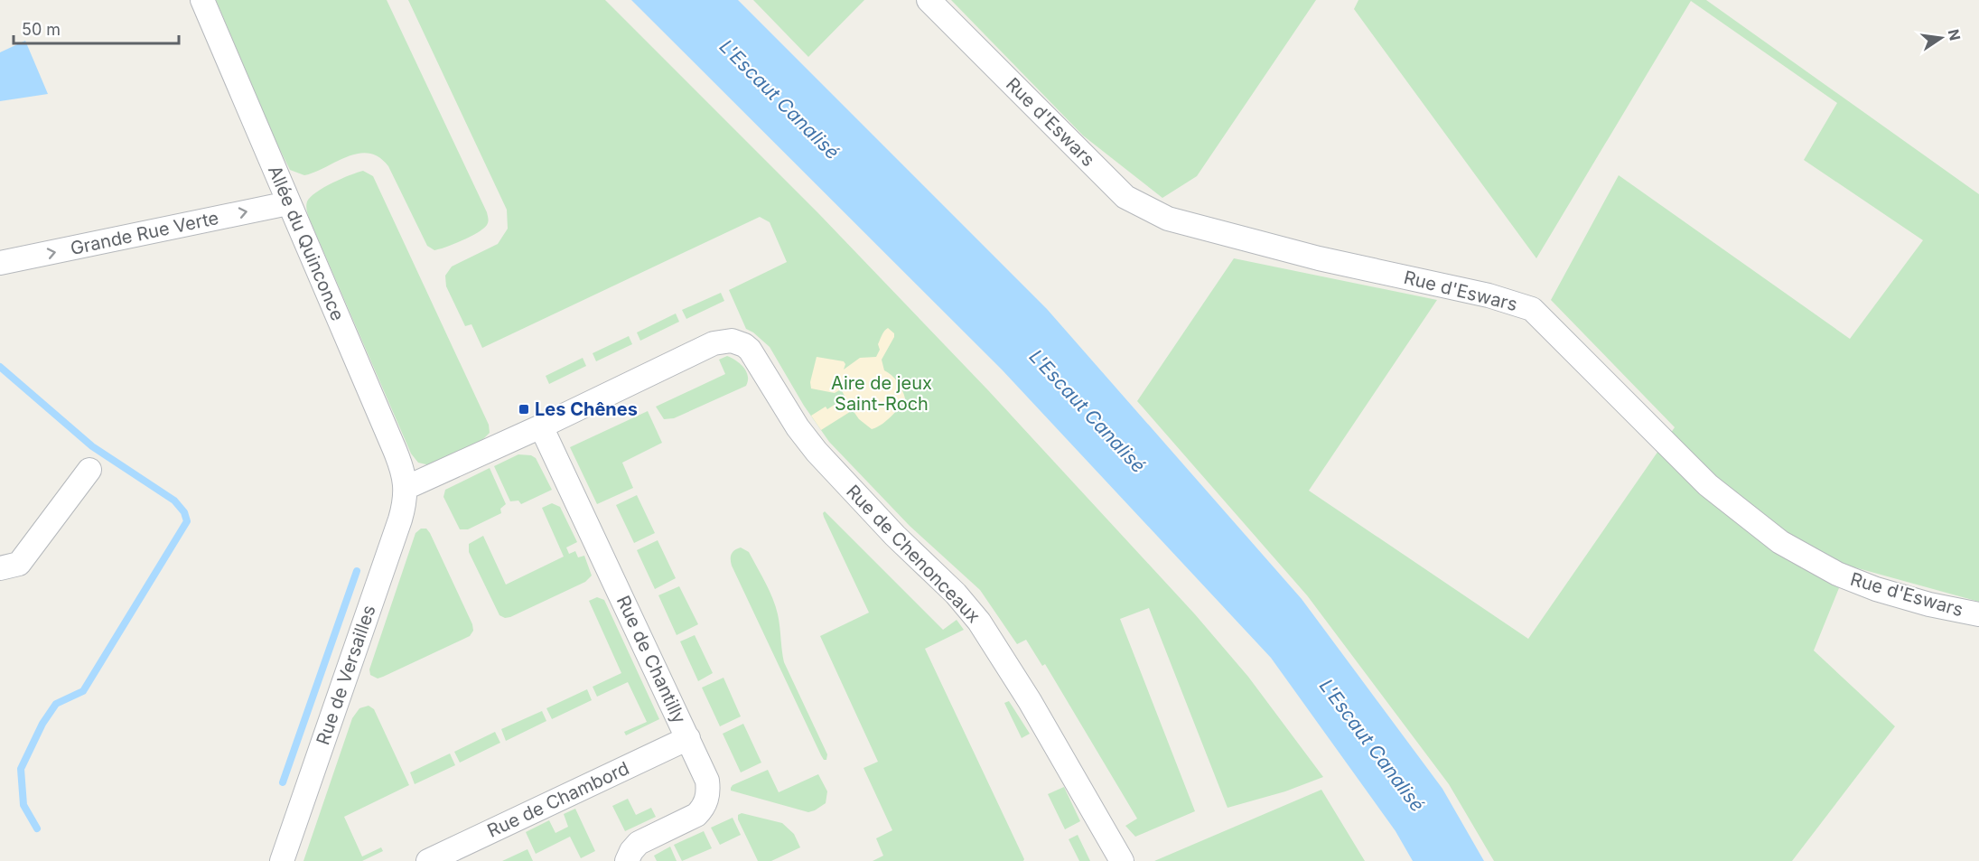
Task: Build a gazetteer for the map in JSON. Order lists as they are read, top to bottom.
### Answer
{
  "streets": {
    "street": [
      "Rue d'Eswars",
      "Grande Rue Verte",
      "Allée du Quinconce",
      "Rue de Chenonceaux",
      "Rue de Chantilly",
      "Rue de Versailles",
      "Rue de Chambord"
    ]
  },
  "crossings": [
    ["Grande Rue Verte", "Allée du Quinconce"],
    ["Allée du Quinconce", "Rue de Versailles"],
    ["Rue de Chenonceaux", "Rue de Chantilly"],
    ["Rue de Chantilly", "Rue de Chambord"]
  ],
  "one_way": ["Grande Rue Verte"],
  "water": ["L'Escaut Canalisé"],
  "parks": ["Aire de jeux Saint-Roch"],
  "places": {
    "transit": ["Les Chênes"]
  },
  "scale_bar": "50 m",
  "north": "right"
}
